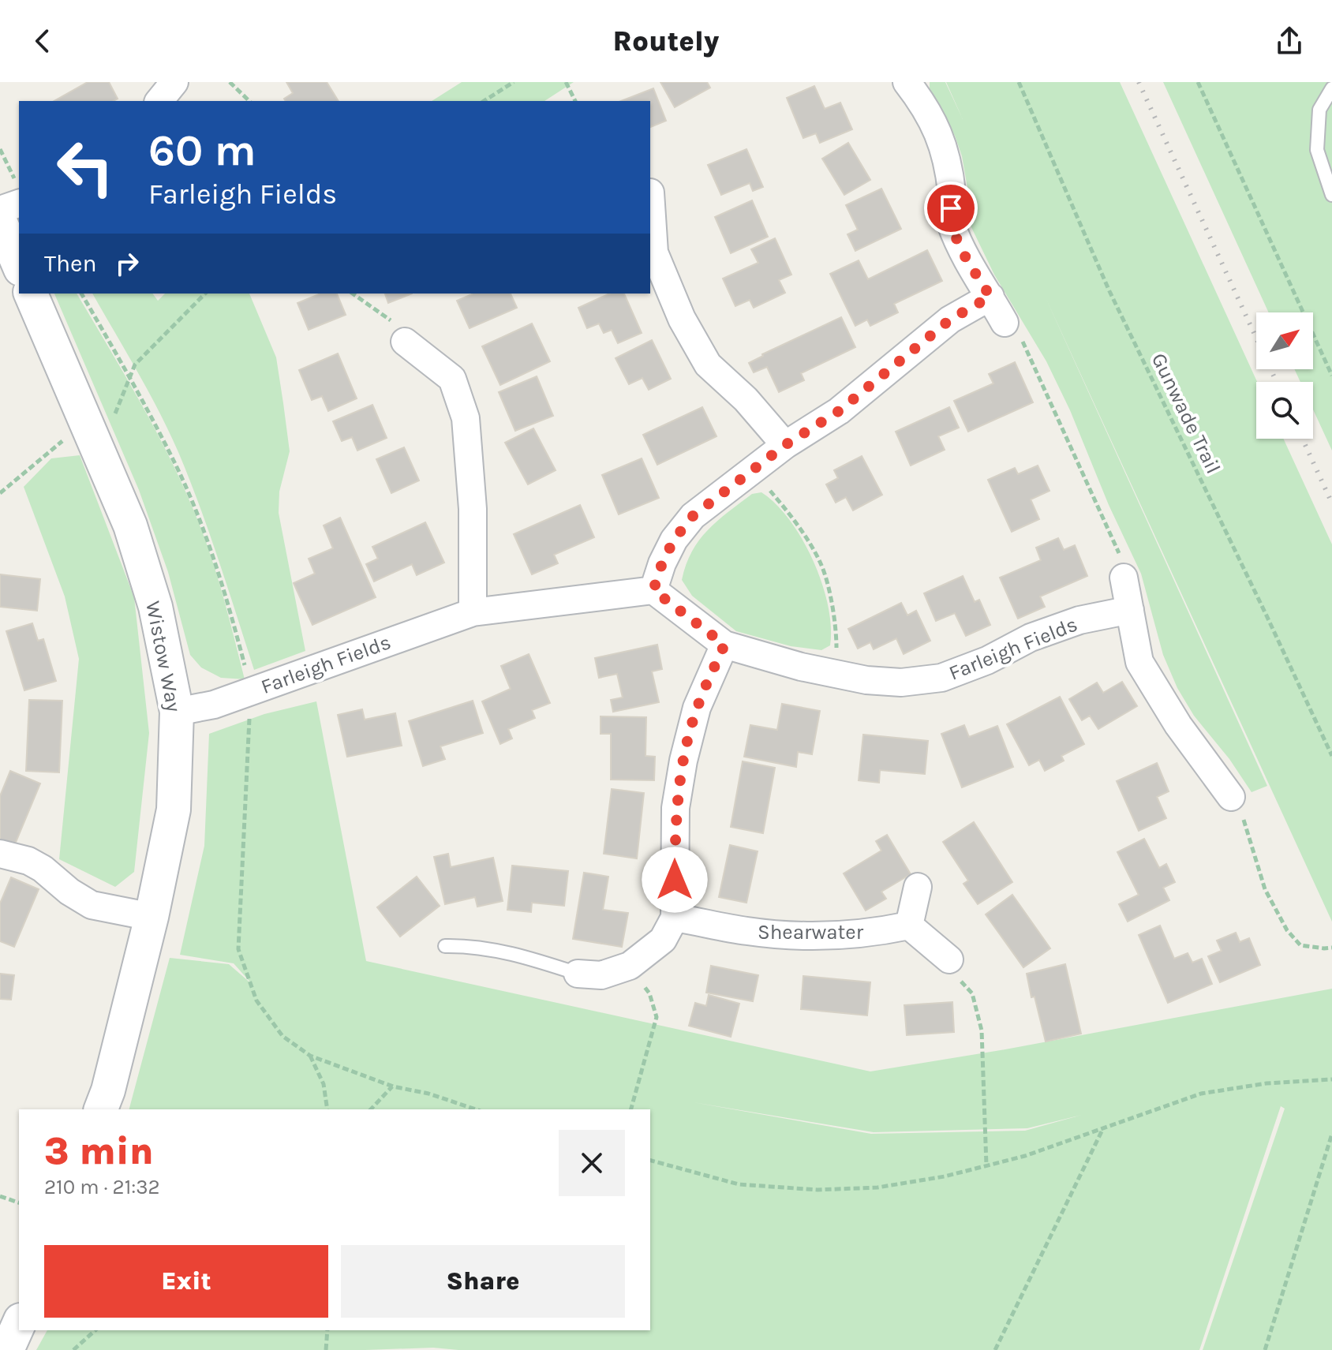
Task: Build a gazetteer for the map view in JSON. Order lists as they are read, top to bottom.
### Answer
{
  "streets": {
    "street": ["Farleigh Fields", "Wistow Way", "Shearwater"],
    "path": ["Gunwade Trail"]
  },
  "crossings": [
    ["Farleigh Fields", "Wistow Way"]
  ],
  "north": "top right",
  "page": {
    "header": "Routely",
    "turn": ["60 m", "Farleigh Fields"],
    "then": "Then",
    "heading": ["3 min", "210 m · 21:32"],
    "buttons": ["Exit", "Share"]
  }
}
